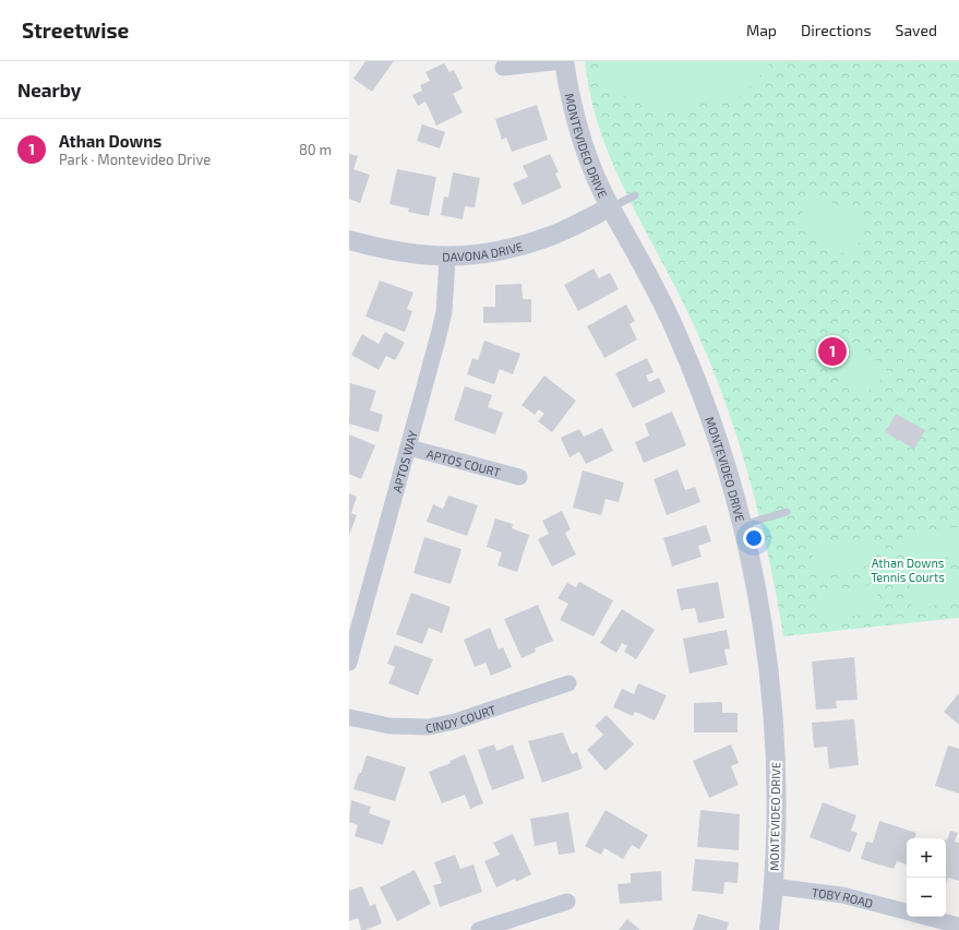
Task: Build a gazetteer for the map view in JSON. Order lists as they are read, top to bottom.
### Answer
{
  "streets": {
    "street": [
      "MONTEVIDEO DRIVE",
      "DAVONA DRIVE",
      "APTOS WAY",
      "APTOS COURT",
      "CINDY COURT",
      "TOBY ROAD"
    ]
  },
  "crossings": [
    ["MONTEVIDEO DRIVE", "DAVONA DRIVE"],
    ["MONTEVIDEO DRIVE", "TOBY ROAD"],
    ["DAVONA DRIVE", "APTOS WAY"],
    ["APTOS WAY", "APTOS COURT"]
  ],
  "parks": ["Athan Downs Tennis Courts"],
  "page": {
    "header": "Streetwise",
    "nav": ["Map", "Directions", "Saved"],
    "heading": "Nearby",
    "list": [
      {
        "mark": "1",
        "name": "Athan Downs",
        "note": "Park · Montevideo Drive",
        "value": "80 m"
      }
    ],
    "pins": "1",
    "map_buttons": ["+", "−"]
  }
}
